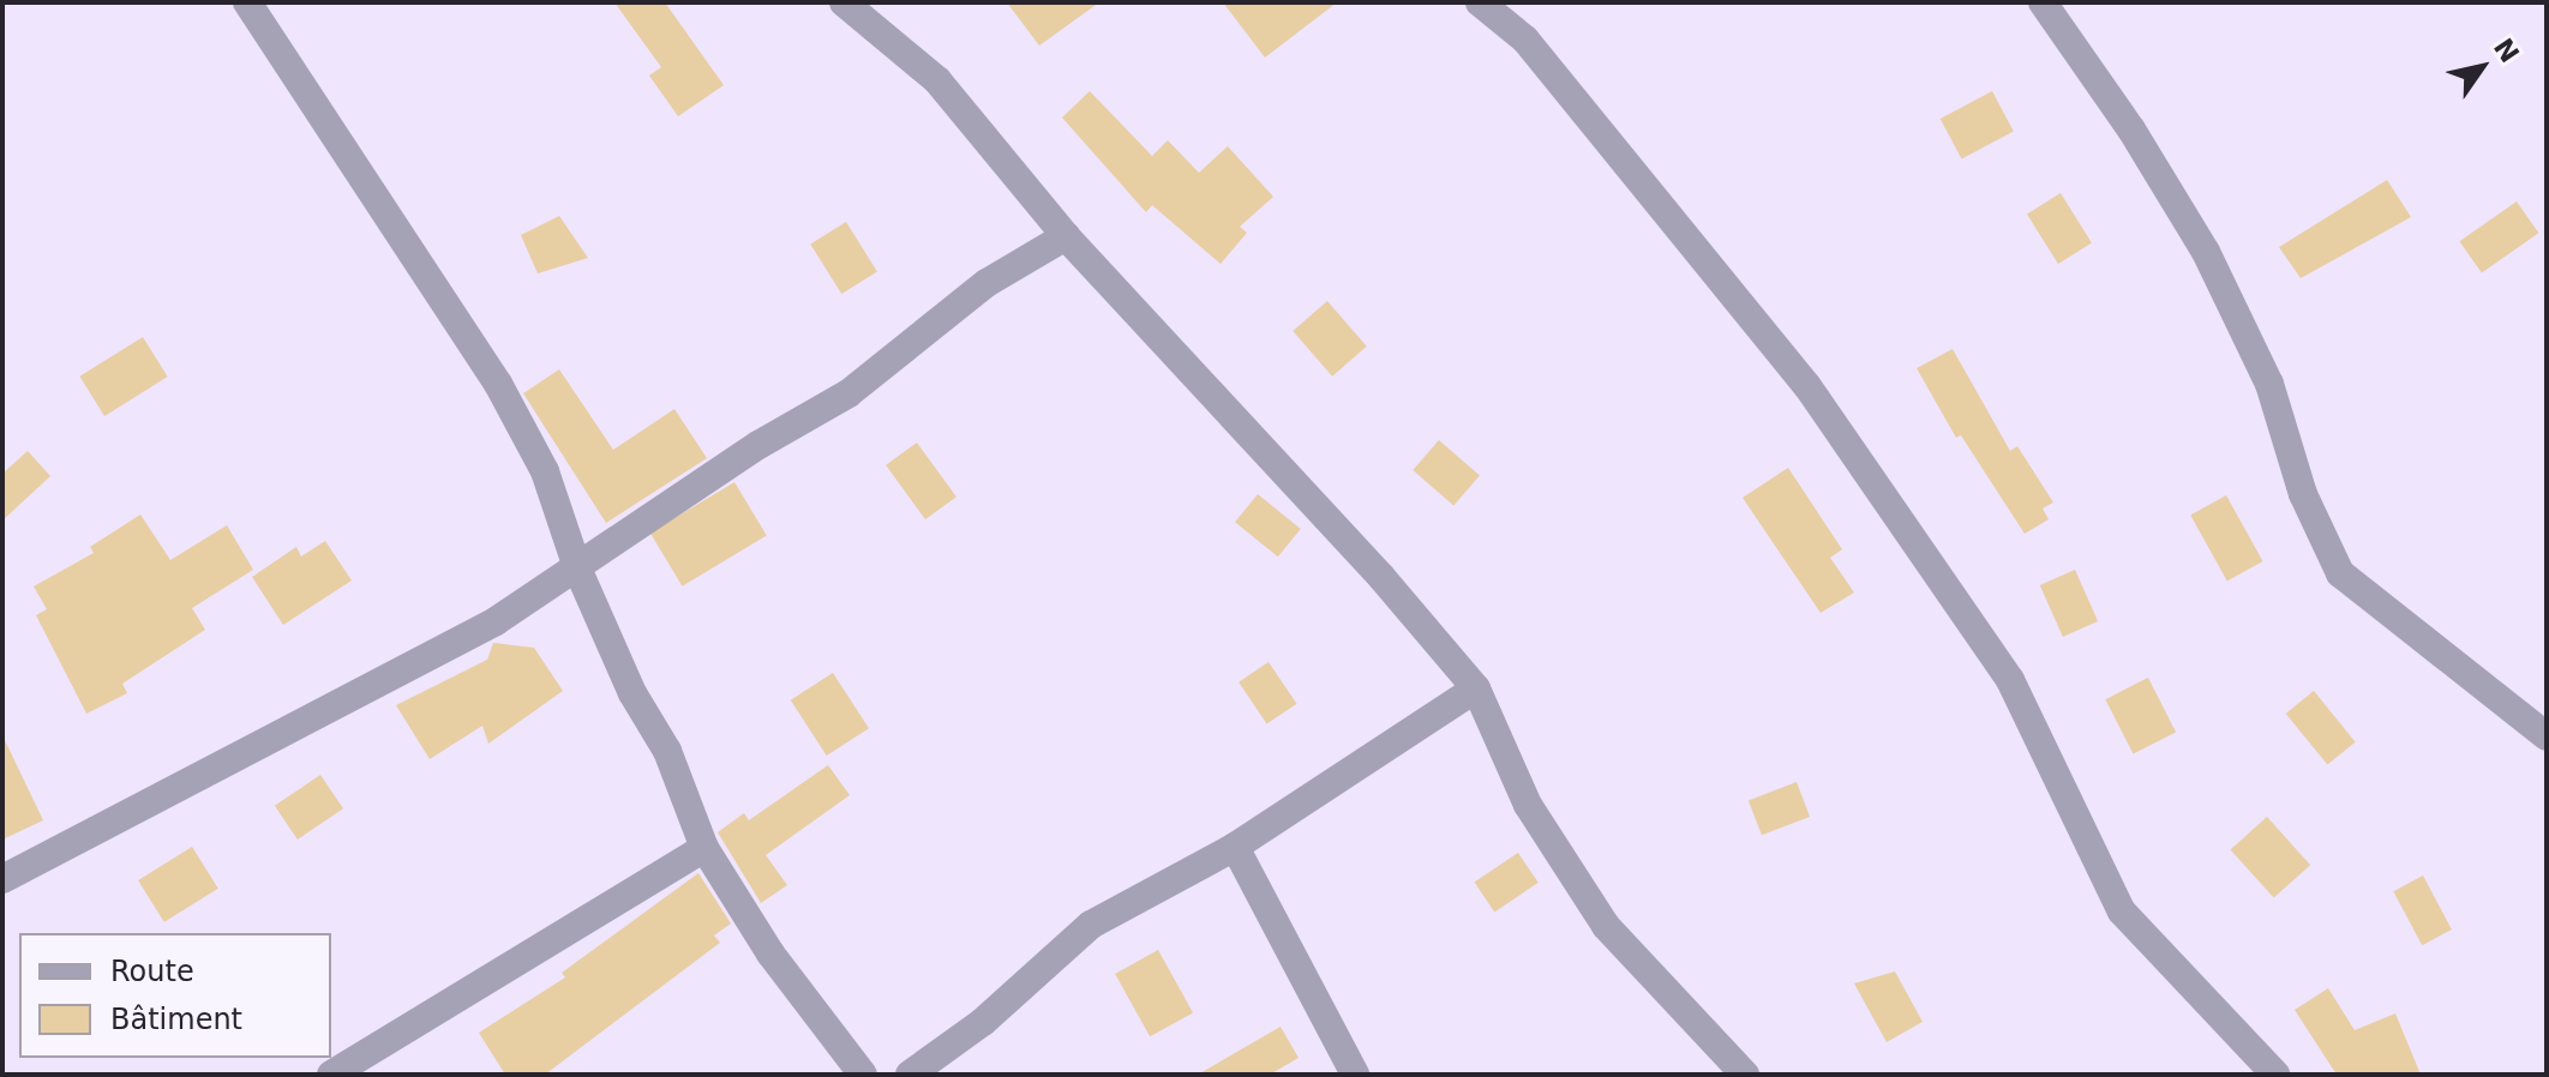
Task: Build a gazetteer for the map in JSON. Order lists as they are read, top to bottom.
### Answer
{
  "legend": ["Route", "Bâtiment"],
  "north": "top right"
}
